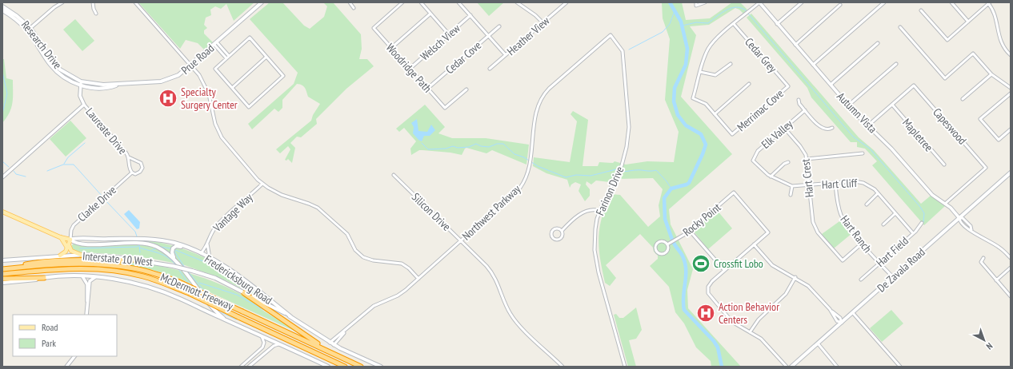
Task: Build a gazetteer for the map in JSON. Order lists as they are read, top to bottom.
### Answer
{
  "streets": {
    "highway": ["McDermott Freeway"],
    "main road": [
      "Research Drive",
      "Prue Road",
      "Interstate 10 West",
      "De Zavala Road",
      "Fredericksburg Road"
    ],
    "street": [
      "Heather View",
      "Welsch View",
      "Cedar Grey",
      "Cedar Cove",
      "Woodridge Path",
      "Merrimac Cove",
      "Autumn Vista",
      "Capeswood",
      "Laureate Drive",
      "Elk Valley",
      "Mapletree",
      "Hart Crest",
      "Hart Cliff",
      "Farinon Drive",
      "Clarke Drive",
      "Silicon Drive",
      "Vantage Way",
      "Northwest Parkway",
      "Rocky Point",
      "Hart Ranch",
      "Hart Field"
    ]
  },
  "crossings": [
    ["Welsch View", "Woodridge Path"],
    ["Research Drive", "Prue Road"],
    ["Cedar Grey", "Merrimac Cove"],
    ["Cedar Cove", "Woodridge Path"],
    ["Autumn Vista", "Capeswood"],
    ["Autumn Vista", "De Zavala Road"],
    ["Capeswood", "Mapletree"],
    ["Laureate Drive", "Clarke Drive"],
    ["Elk Valley", "Hart Crest"],
    ["Elk Valley", "Hart Cliff"],
    ["Hart Crest", "Hart Cliff"],
    ["Hart Crest", "Hart Ranch"],
    ["Hart Cliff", "Hart Ranch"],
    ["Hart Cliff", "Hart Field"],
    ["Farinon Drive", "Northwest Parkway"],
    ["Clarke Drive", "Fredericksburg Road"],
    ["Silicon Drive", "Northwest Parkway"],
    ["Vantage Way", "Fredericksburg Road"],
    ["Northwest Parkway", "Interstate 10 West"],
    ["Hart Ranch", "Hart Field"],
    ["Hart Ranch", "De Zavala Road"],
    ["Interstate 10 West", "Fredericksburg Road"]
  ],
  "places": {
    "hospital": ["Specialty Surgery Center", "Action Behavior Centers"],
    "sports": ["Crossfit Lobo"]
  },
  "legend": ["Road", "Park"],
  "north": "bottom right"
}
